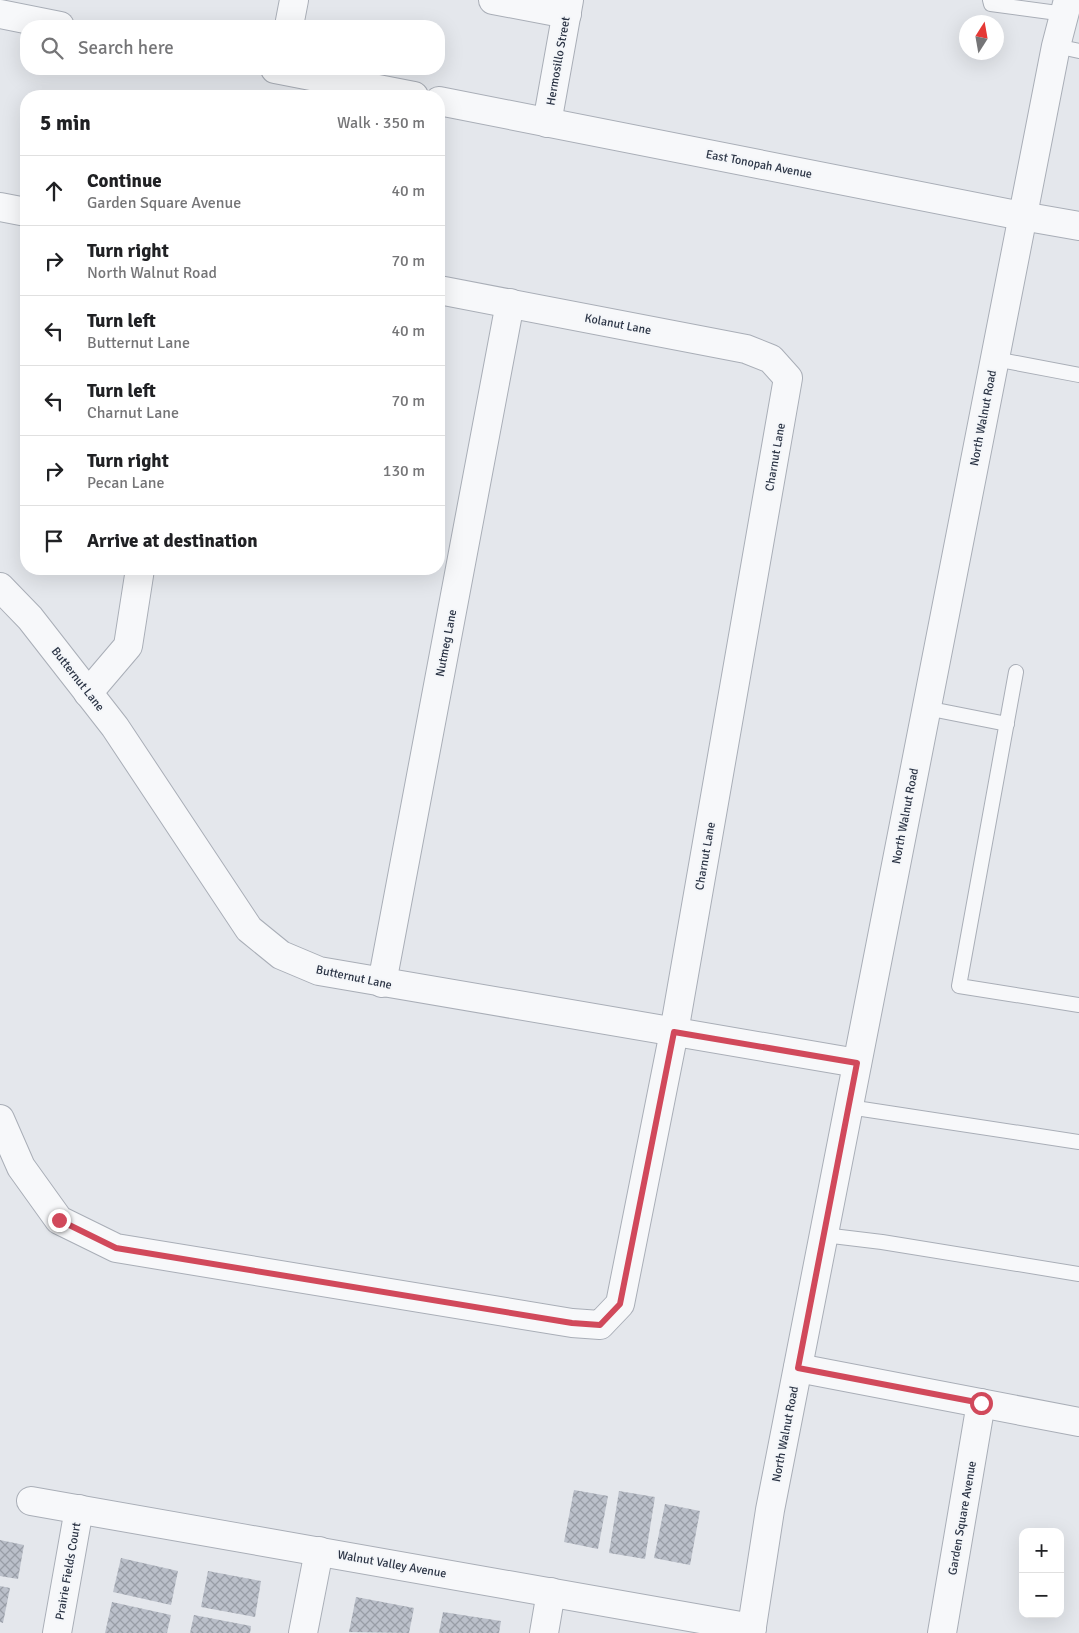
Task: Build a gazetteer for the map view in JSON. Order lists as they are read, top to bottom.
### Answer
{
  "streets": {
    "street": [
      "Hermosillo Street",
      "East Tonopah Avenue",
      "Kolanut Lane",
      "North Walnut Road",
      "Charnut Lane",
      "Nutmeg Lane",
      "Butternut Lane",
      "Garden Square Avenue",
      "Walnut Valley Avenue",
      "Prairie Fields Court"
    ]
  },
  "crossings": [
    ["Hermosillo Street", "East Tonopah Avenue"],
    ["East Tonopah Avenue", "North Walnut Road"],
    ["Kolanut Lane", "Charnut Lane"],
    ["Kolanut Lane", "Nutmeg Lane"],
    ["North Walnut Road", "Butternut Lane"],
    ["North Walnut Road", "Walnut Valley Avenue"],
    ["Charnut Lane", "Butternut Lane"],
    ["Nutmeg Lane", "Butternut Lane"],
    ["Walnut Valley Avenue", "Prairie Fields Court"]
  ],
  "north": "top",
  "page": {
    "search": "Search here",
    "heading": ["5 min", "Walk · 350 m"],
    "list": [
      ["Continue", "Garden Square Avenue", "40 m"],
      ["Turn right", "North Walnut Road", "70 m"],
      ["Turn left", "Butternut Lane", "40 m"],
      ["Turn left", "Charnut Lane", "70 m"],
      ["Turn right", "Pecan Lane", "130 m"],
      "Arrive at destination"
    ],
    "map_buttons": ["+", "−"]
  }
}
